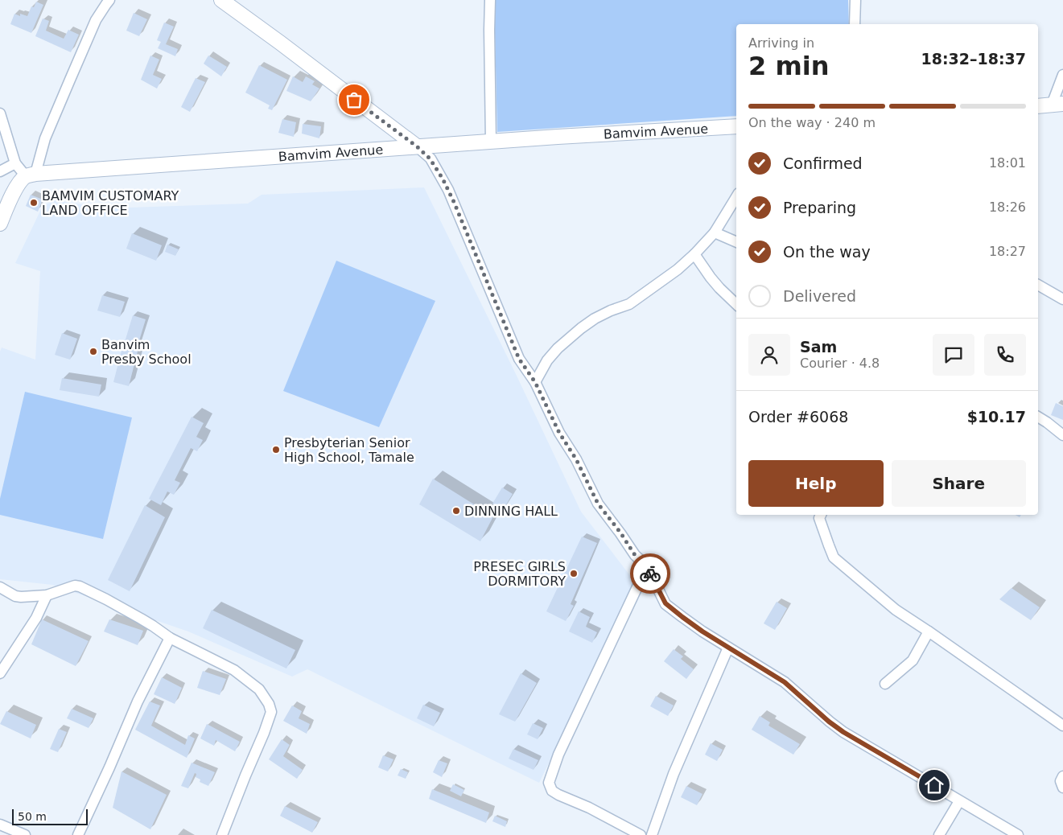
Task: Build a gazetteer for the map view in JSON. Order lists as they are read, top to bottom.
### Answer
{
  "streets": {
    "street": ["Bamvim Avenue"]
  },
  "places": [
    "BAMVIM CUSTOMARY LAND OFFICE",
    "Banvim Presby School",
    "Presbyterian Senior High School, Tamale",
    "DINNING HALL",
    "PRESEC GIRLS DORMITORY"
  ],
  "scale_bar": "50 m",
  "page": {
    "heading": ["2 min", "Arriving in", "18:32–18:37"],
    "panel": [
      "Sam",
      "Courier · 4.8",
      "Order #6068",
      "$10.17"
    ],
    "bar": "On the way · 240 m",
    "list": [
      ["Confirmed", "18:01"],
      ["Preparing", "18:26"],
      ["On the way", "18:27"],
      "Delivered"
    ],
    "buttons": ["Help", "Share"],
    "scale": "50 m"
  }
}
